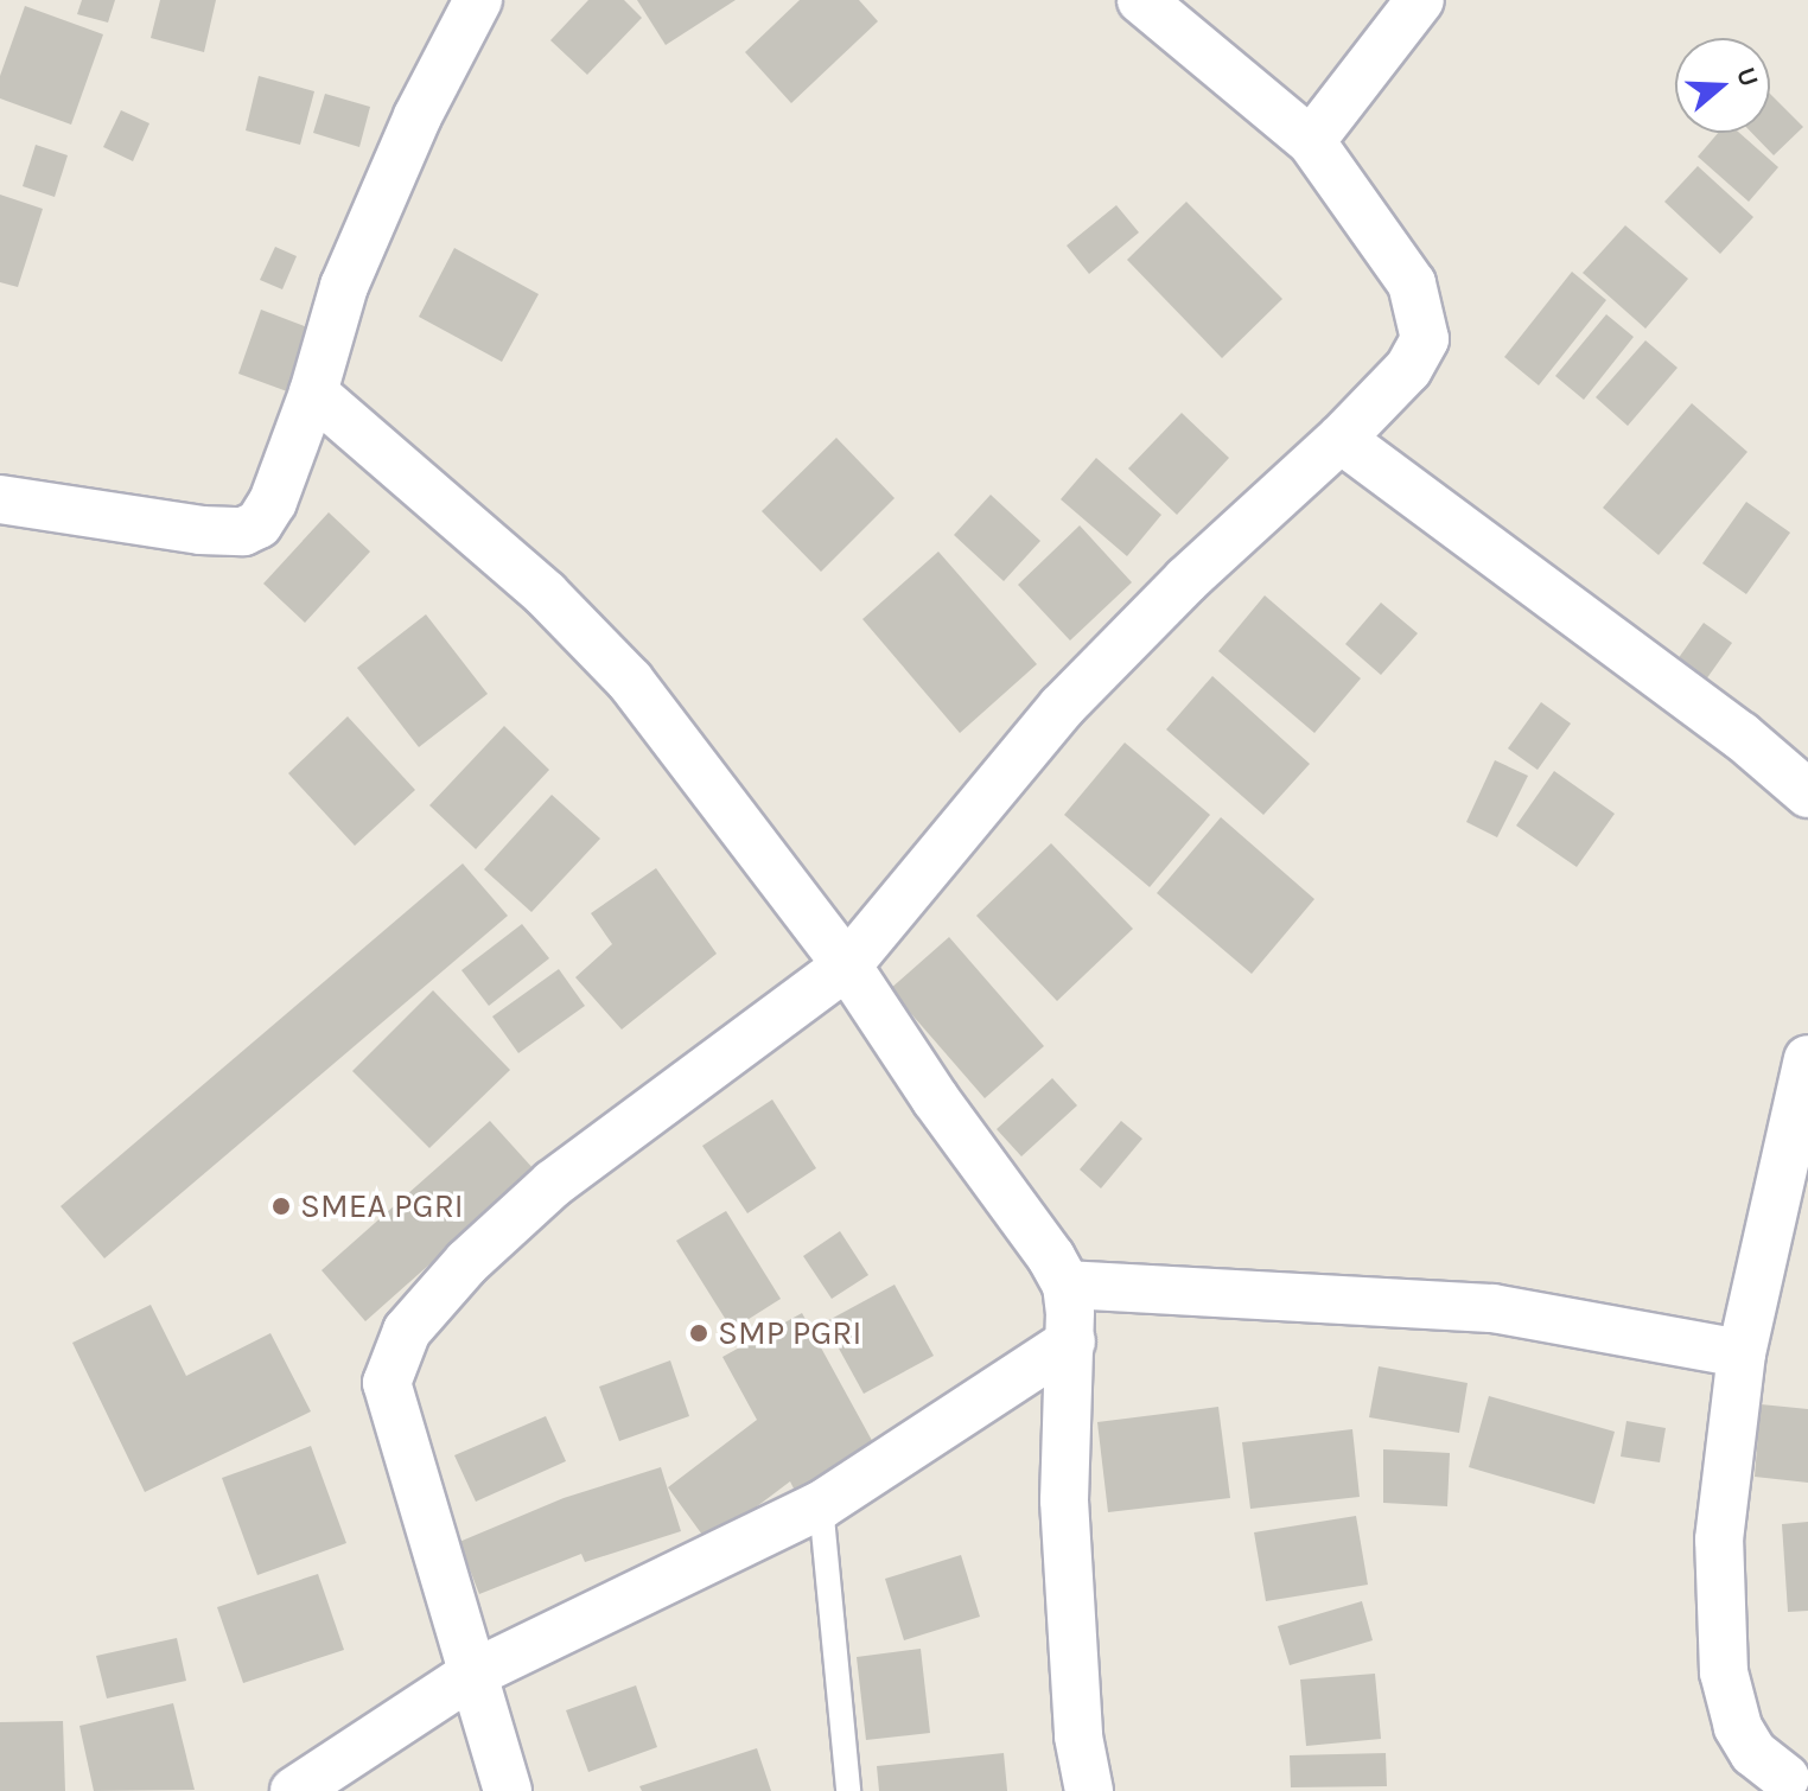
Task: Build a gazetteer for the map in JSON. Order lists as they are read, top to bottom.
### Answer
{
  "places": ["SMEA PGRI", "SMP PGRI"],
  "north": "right"
}
